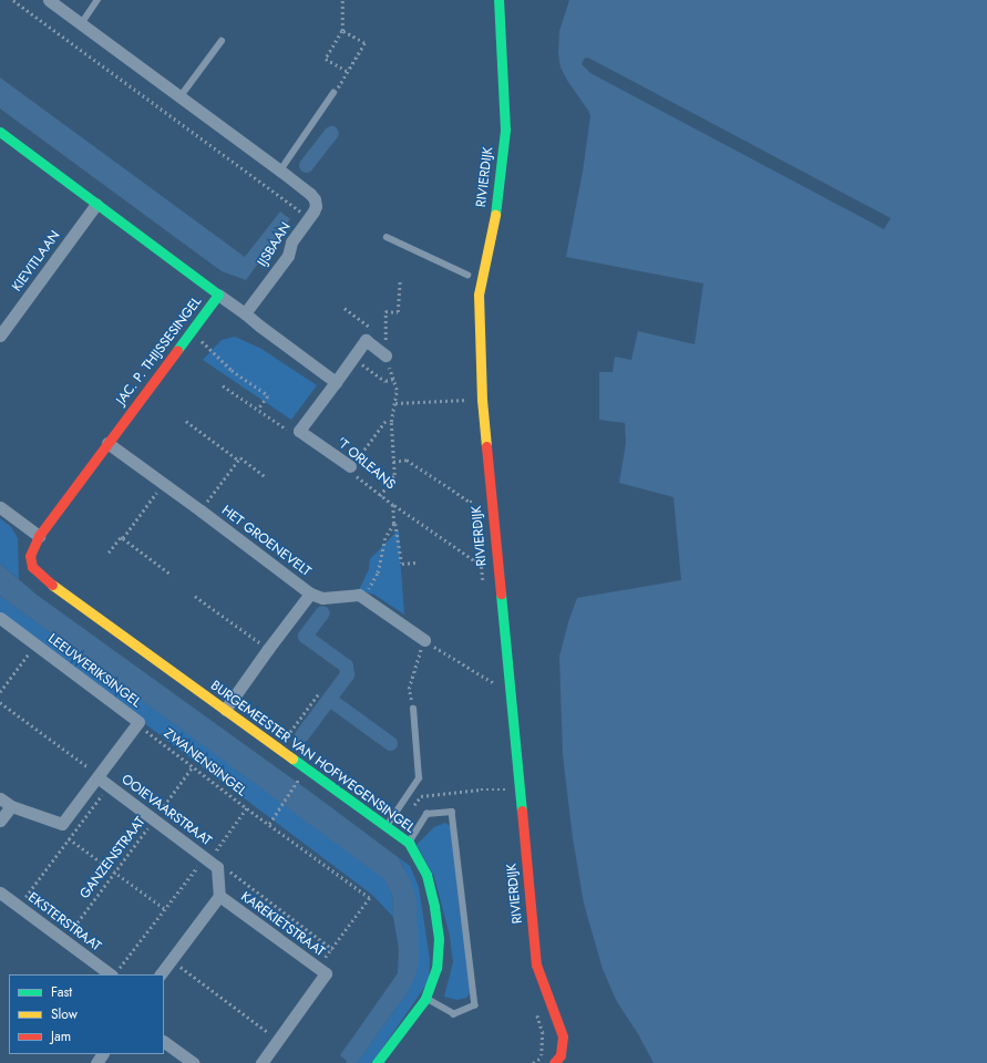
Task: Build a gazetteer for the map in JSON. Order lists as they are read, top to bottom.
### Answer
{
  "streets": {
    "street": [
      "RIVIERDIJK",
      "IJSBAAN",
      "KIEVITLAAN",
      "JAC. P. THIJSSESINGEL",
      "'T ORLEANS",
      "HET GROENEVELT",
      "LEEUWERIKSINGEL",
      "BURGEMEESTER VAN HOFWEGENSINGEL",
      "OOIEVAARSTRAAT",
      "EKSTERSTRAAT",
      "KAREKIETSTRAAT"
    ],
    "path": ["ZWANENSINGEL", "GANZENSTRAAT"]
  },
  "crossings": [
    ["KIEVITLAAN", "JAC. P. THIJSSESINGEL"],
    ["JAC. P. THIJSSESINGEL", "HET GROENEVELT"],
    ["JAC. P. THIJSSESINGEL", "BURGEMEESTER VAN HOFWEGENSINGEL"],
    ["HET GROENEVELT", "BURGEMEESTER VAN HOFWEGENSINGEL"],
    ["LEEUWERIKSINGEL", "ZWANENSINGEL"],
    ["LEEUWERIKSINGEL", "OOIEVAARSTRAAT"],
    ["ZWANENSINGEL", "OOIEVAARSTRAAT"],
    ["ZWANENSINGEL", "GANZENSTRAAT"],
    ["ZWANENSINGEL", "KAREKIETSTRAAT"],
    ["OOIEVAARSTRAAT", "GANZENSTRAAT"],
    ["OOIEVAARSTRAAT", "KAREKIETSTRAAT"],
    ["GANZENSTRAAT", "EKSTERSTRAAT"]
  ],
  "legend": ["Fast", "Slow", "Jam"]
}
